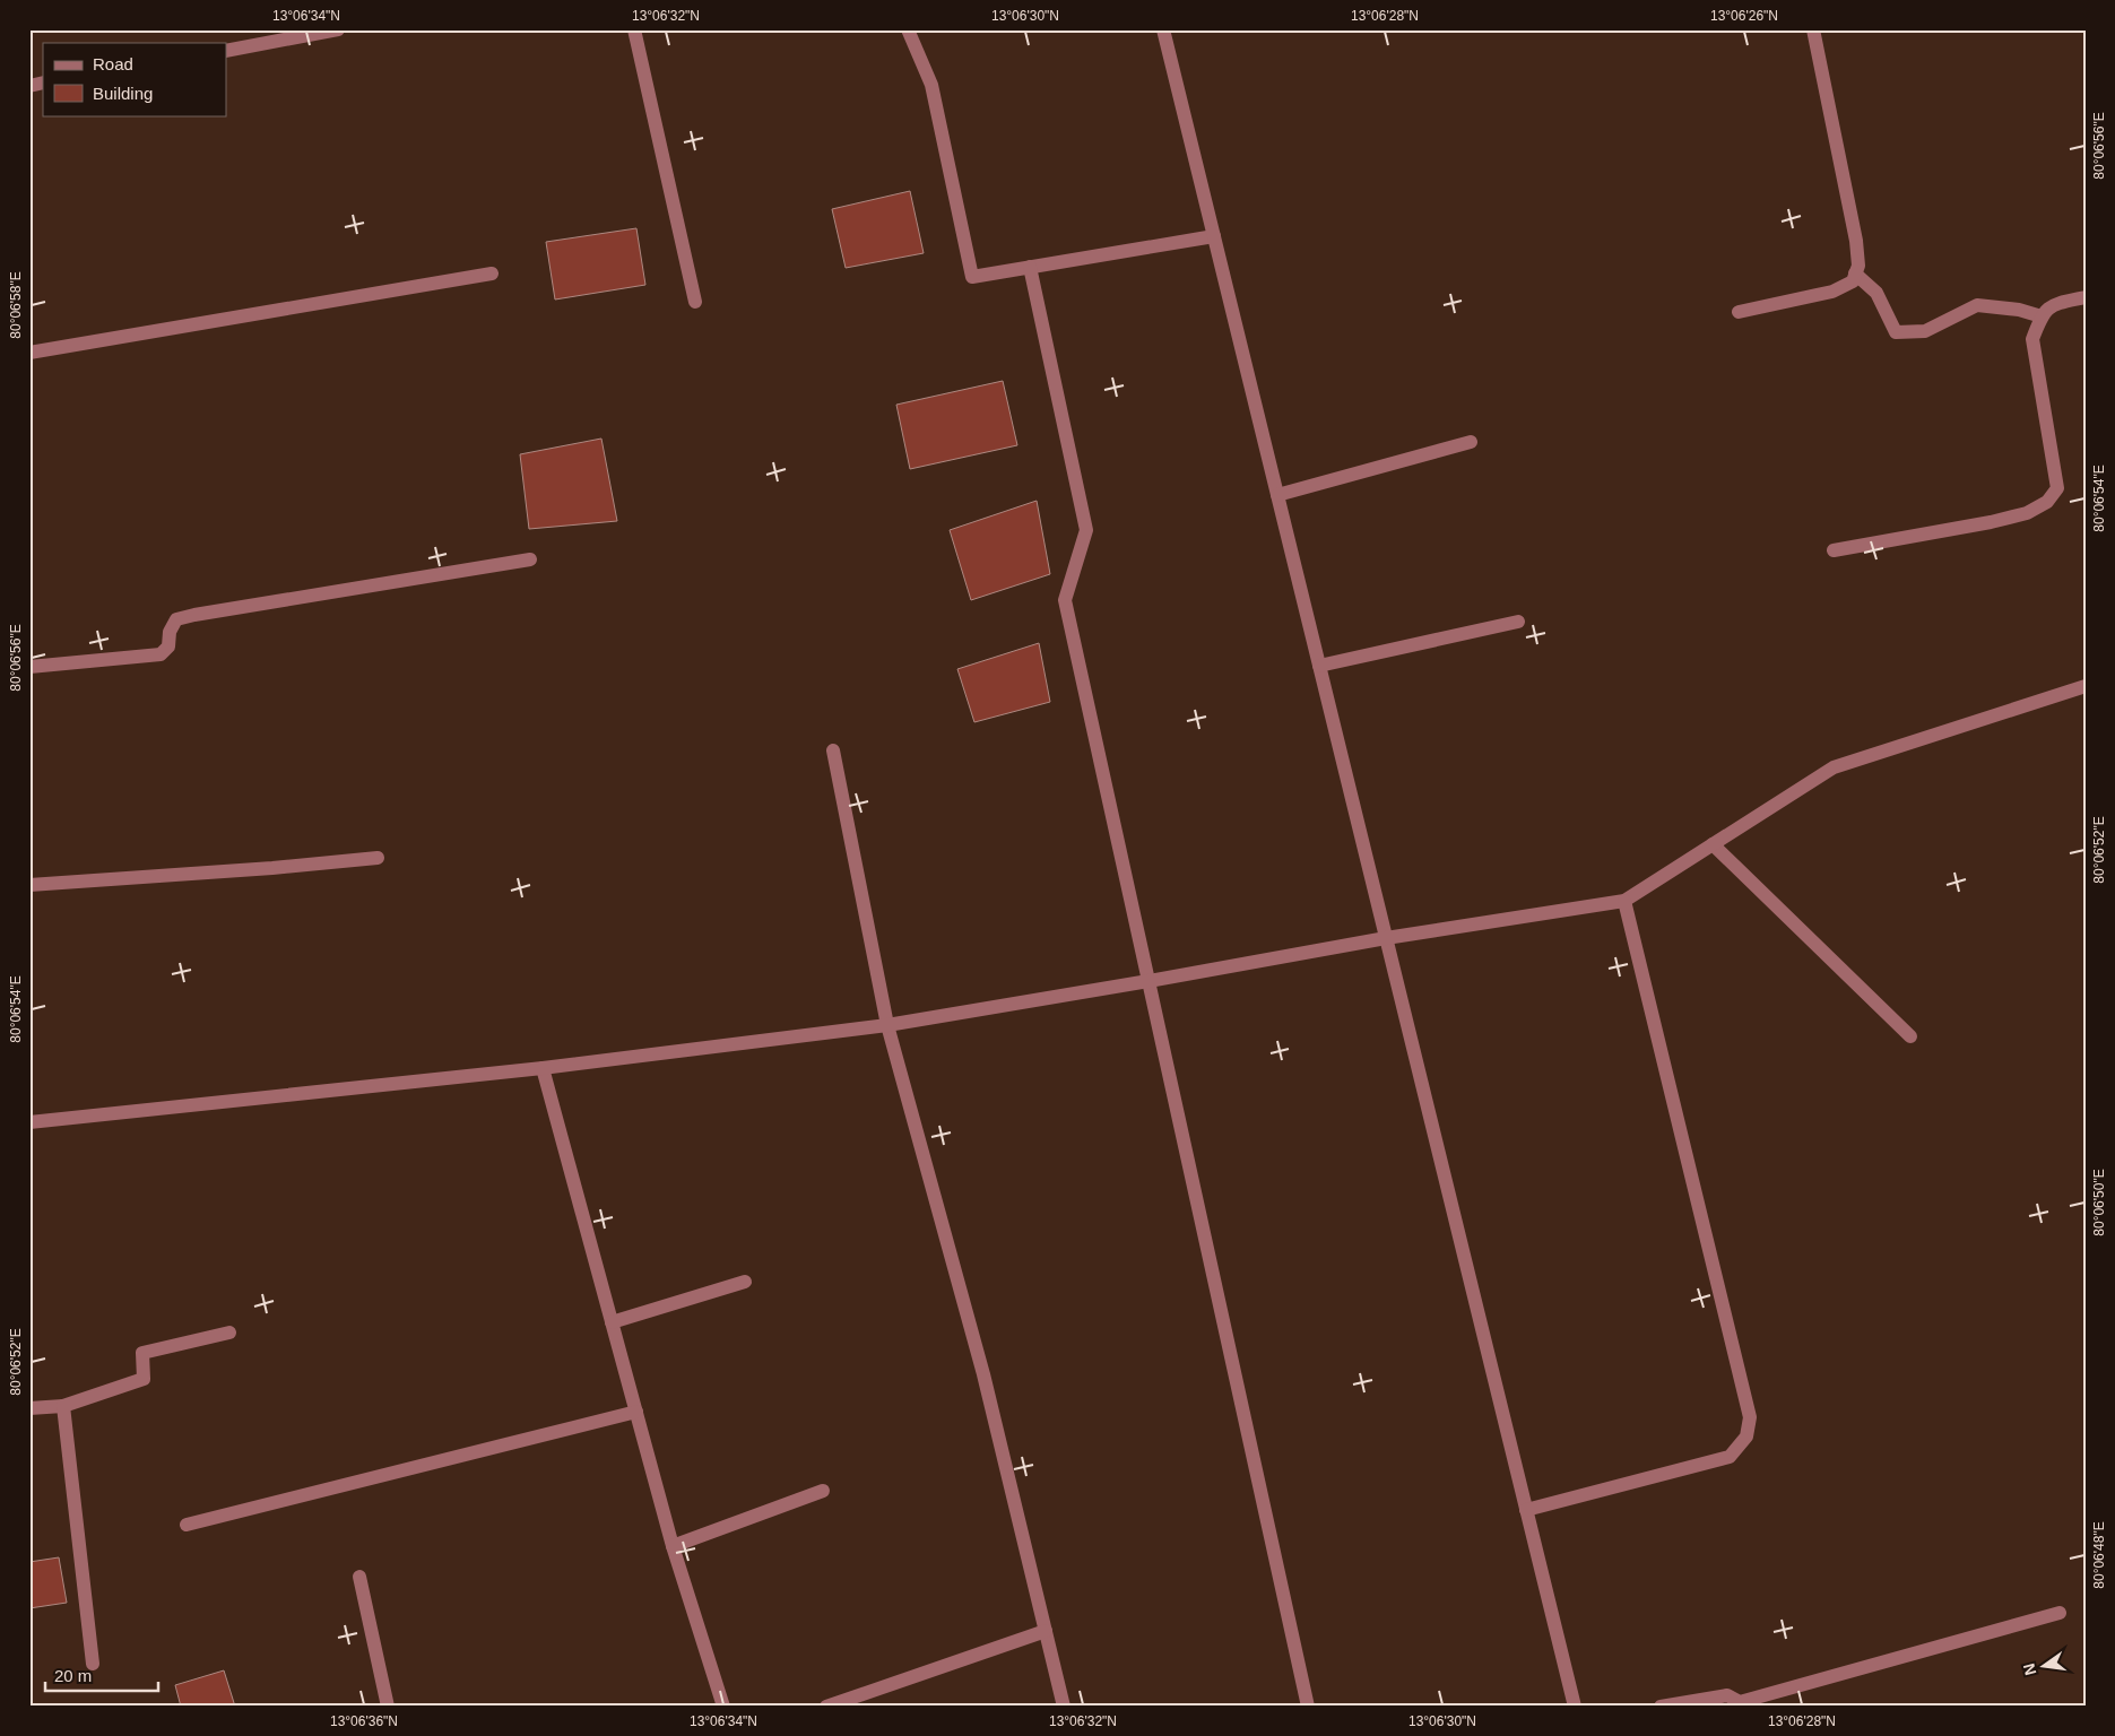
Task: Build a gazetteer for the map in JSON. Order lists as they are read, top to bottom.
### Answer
{
  "legend": ["Road", "Building"],
  "scale_bar": "20 m",
  "north": "left",
  "coordinates": [
    "13°06'34\"N",
    "13°06'32\"N",
    "13°06'30\"N",
    "13°06'28\"N",
    "13°06'26\"N",
    "80°06'56\"E",
    "80°06'58\"E",
    "80°06'54\"E",
    "80°06'52\"E",
    "80°06'50\"E",
    "80°06'48\"E",
    "13°06'36\"N"
  ]
}
